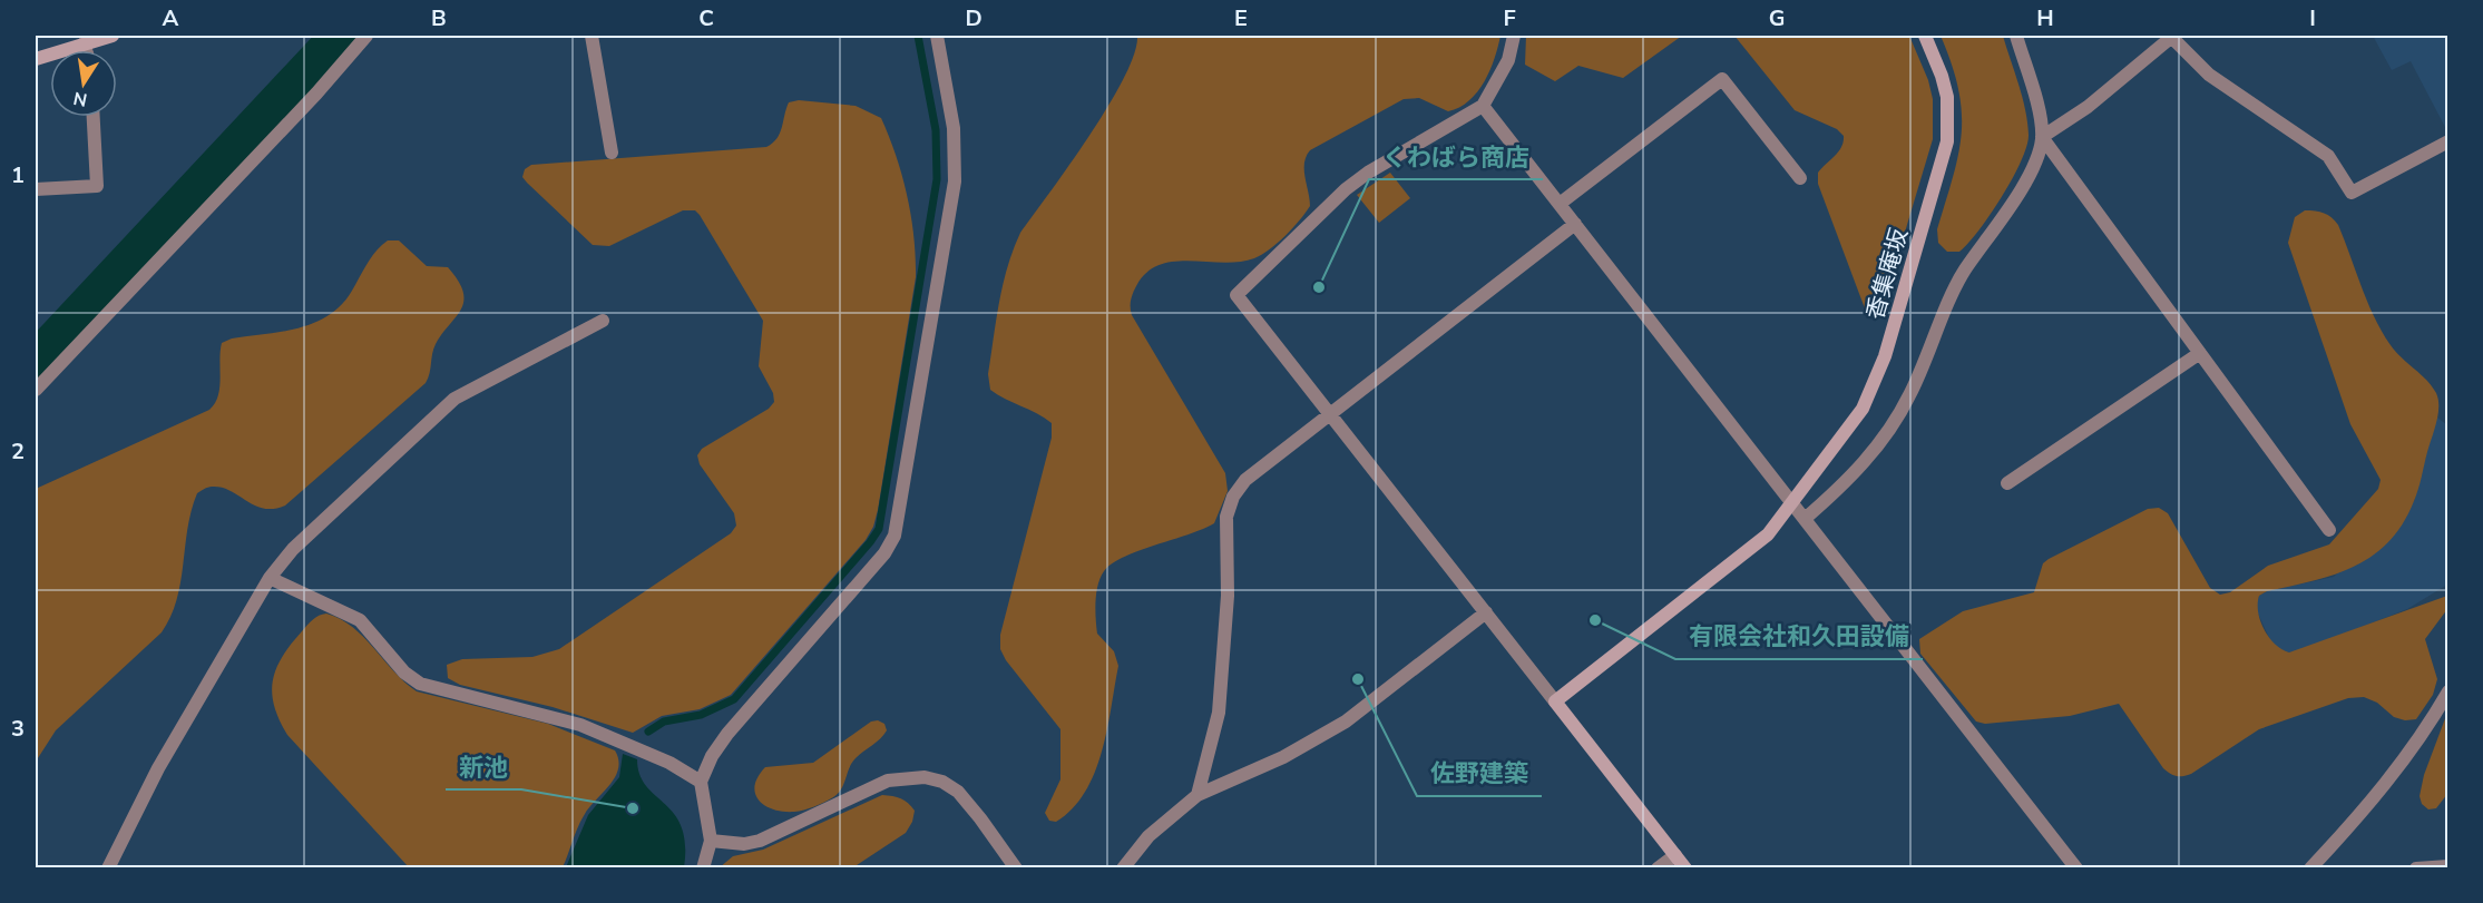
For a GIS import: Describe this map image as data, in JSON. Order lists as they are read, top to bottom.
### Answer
{
  "streets": {
    "street": ["香集庵坂"]
  },
  "places": [
    "くわばら商店",
    "有限会社和久田設備",
    "佐野建築",
    "新池"
  ],
  "north": "bottom",
  "grid": {
    "columns": [
      "A",
      "B",
      "C",
      "D",
      "E",
      "F",
      "G",
      "H",
      "I"
    ],
    "rows": ["1", "2", "3"]
  }
}
